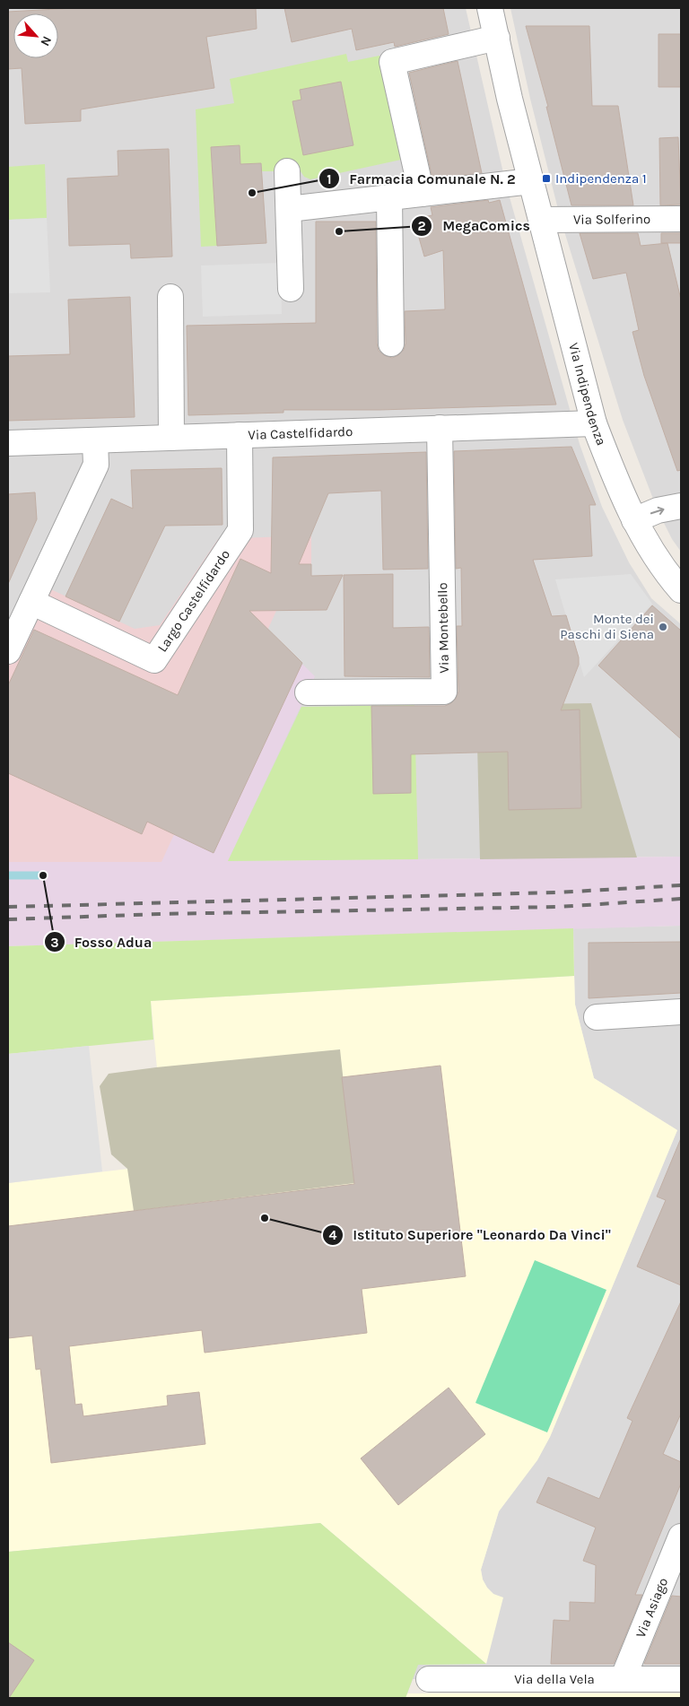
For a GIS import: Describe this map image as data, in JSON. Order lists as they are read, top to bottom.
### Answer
{
  "streets": {
    "street": [
      "Via Solferino",
      "Via Indipendenza",
      "Via Castelfidardo",
      "Largo Castelfidardo",
      "Via Montebello",
      "Via Asiago",
      "Via della Vela"
    ]
  },
  "crossings": [
    ["Via Solferino", "Via Indipendenza"],
    ["Via Indipendenza", "Via Castelfidardo"],
    ["Via Castelfidardo", "Largo Castelfidardo"],
    ["Via Castelfidardo", "Via Montebello"],
    ["Via Asiago", "Via della Vela"]
  ],
  "places": {
    "transit": ["Indipendenza 1"],
    "other": [
      "Farmacia Comunale N. 2",
      "MegaComics",
      "Monte dei Paschi di Siena",
      "Fosso Adua",
      "Istituto Superiore \"Leonardo Da Vinci\""
    ]
  },
  "north": "bottom right"
}
